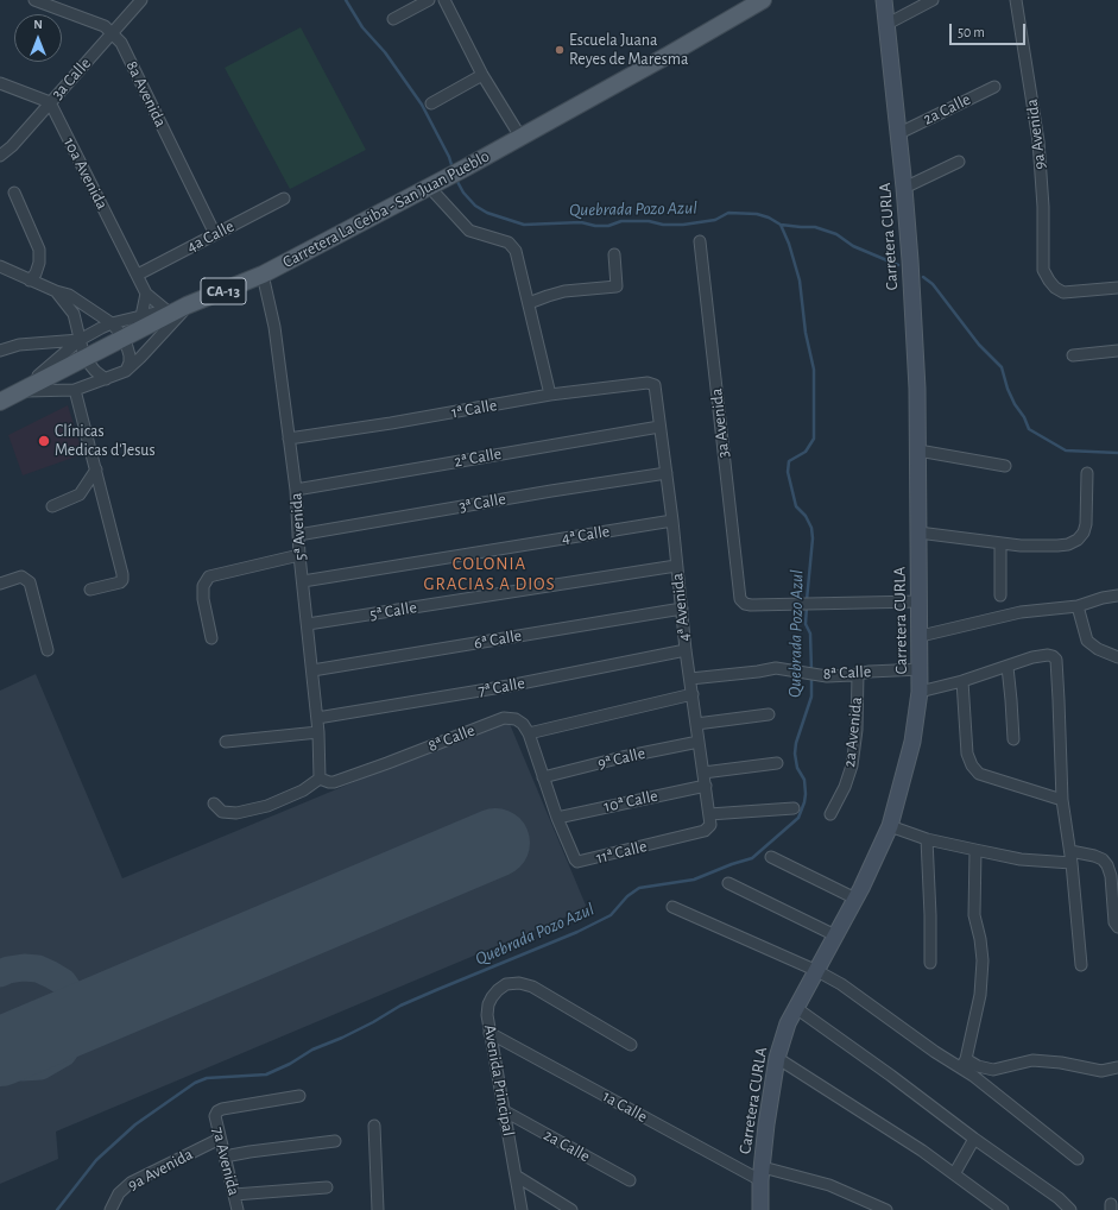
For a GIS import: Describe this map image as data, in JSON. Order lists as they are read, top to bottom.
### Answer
{
  "streets": {
    "main road": ["Carretera La Ceiba - San Juan Pueblo", "Carretera CURLA", "CA-13"],
    "street": [
      "3a Calle",
      "8a Avenida",
      "2a Calle",
      "9a Avenida",
      "10a Avenida",
      "4a Calle",
      "1ª Calle",
      "3a Avenida",
      "2ª Calle",
      "3ª Calle",
      "5ª Avenida",
      "4ª Calle",
      "4ª Avenida",
      "5ª Calle",
      "6ª Calle",
      "8ª Calle",
      "7ª Calle",
      "2a Avenida",
      "9ª Calle",
      "10ª Calle",
      "11ª Calle",
      "Avenida Principal",
      "1a Calle",
      "7a Avenida"
    ]
  },
  "crossings": [
    ["3a Calle", "8a Avenida"],
    ["3a Calle", "10a Avenida"],
    ["8a Avenida", "4a Calle"],
    ["2a Calle", "Carretera CURLA"],
    ["2a Calle", "Avenida Principal"],
    ["9a Avenida", "7a Avenida"],
    ["10a Avenida", "4a Calle"],
    ["Carretera La Ceiba - San Juan Pueblo", "5ª Avenida"],
    ["Carretera CURLA", "3a Avenida"],
    ["Carretera CURLA", "8ª Calle"],
    ["Carretera CURLA", "1a Calle"],
    ["1ª Calle", "5ª Avenida"],
    ["1ª Calle", "4ª Avenida"],
    ["2ª Calle", "5ª Avenida"],
    ["2ª Calle", "4ª Avenida"],
    ["3ª Calle", "5ª Avenida"],
    ["3ª Calle", "4ª Avenida"],
    ["5ª Avenida", "4ª Calle"],
    ["5ª Avenida", "5ª Calle"],
    ["5ª Avenida", "6ª Calle"],
    ["5ª Avenida", "8ª Calle"],
    ["5ª Avenida", "7ª Calle"],
    ["4ª Calle", "4ª Avenida"],
    ["4ª Avenida", "5ª Calle"],
    ["4ª Avenida", "6ª Calle"],
    ["4ª Avenida", "8ª Calle"],
    ["4ª Avenida", "7ª Calle"],
    ["4ª Avenida", "9ª Calle"],
    ["4ª Avenida", "10ª Calle"],
    ["4ª Avenida", "11ª Calle"],
    ["8ª Calle", "2a Avenida"],
    ["10ª Calle", "11ª Calle"],
    ["Avenida Principal", "1a Calle"]
  ],
  "districts": ["COLONIA GRACIAS A DIOS"],
  "water": ["Quebrada Pozo Azul"],
  "places": ["Escuela Juana Reyes de Maresma", "Clínicas Medicas d'Jesus"],
  "scale_bar": "50 m",
  "north": "top"
}
